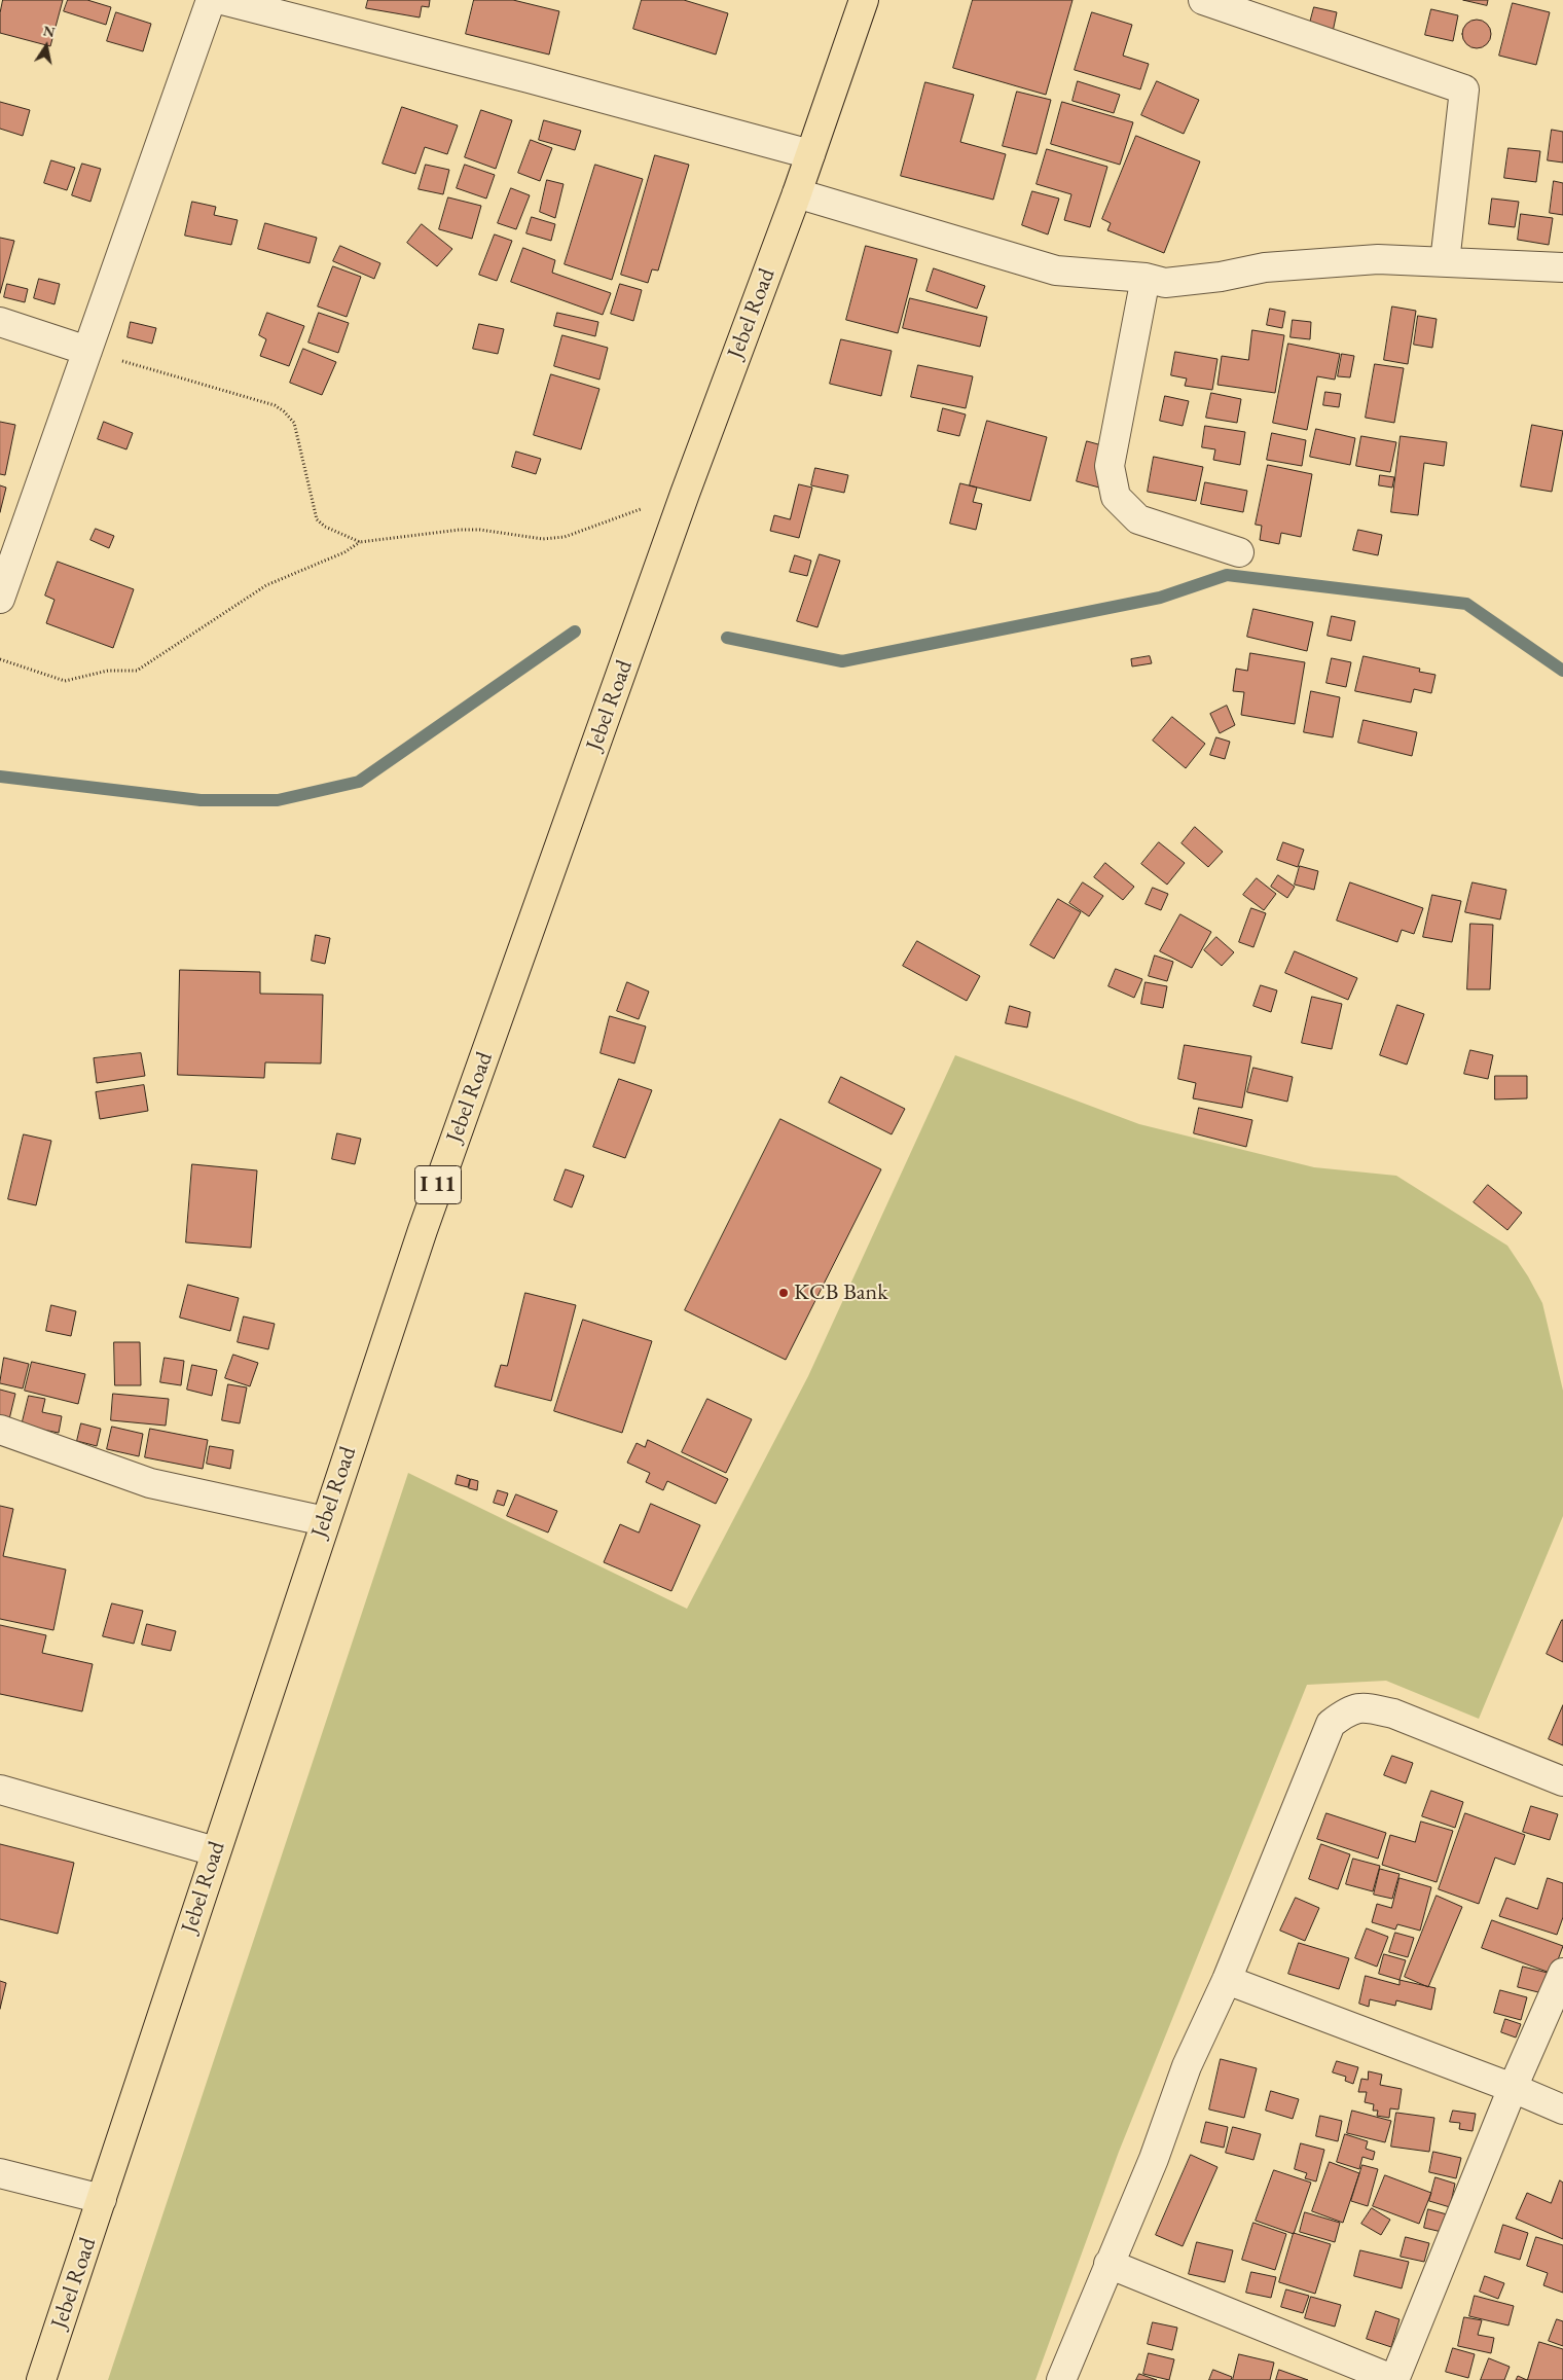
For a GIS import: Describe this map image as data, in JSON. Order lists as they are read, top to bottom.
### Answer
{
  "streets": {
    "main road": ["Jebel Road", "I 11"]
  },
  "places": ["KCB Bank"],
  "north": "top"
}
